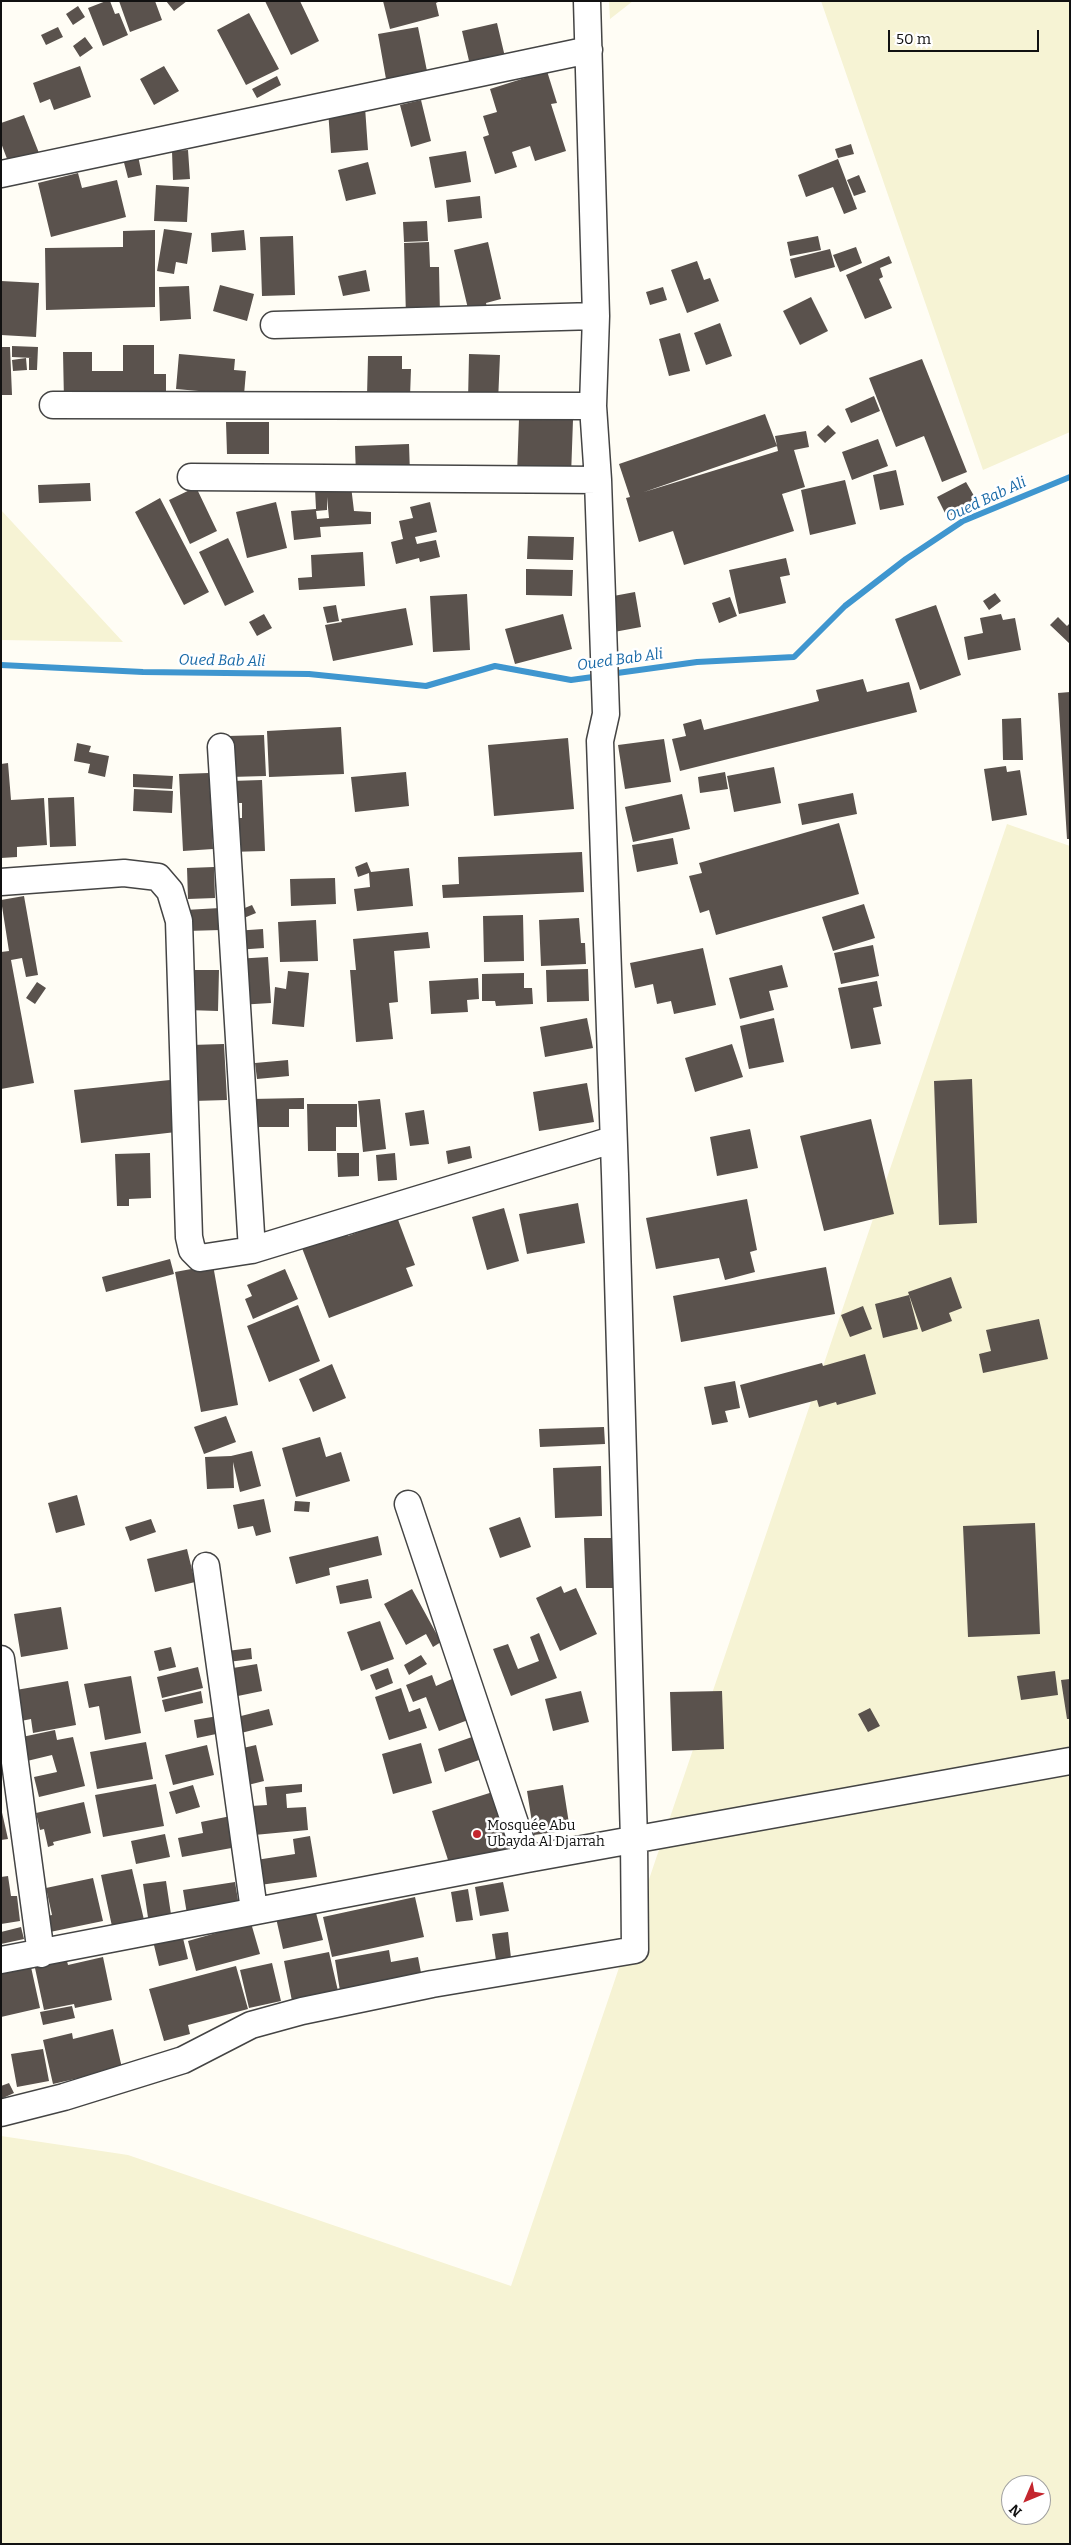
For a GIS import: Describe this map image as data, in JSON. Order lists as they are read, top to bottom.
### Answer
{
  "water": ["Oued Bab Ali"],
  "places": ["Mosquée Abu Ubayda Al Djarrah"],
  "scale_bar": "50 m",
  "north": "bottom left"
}
